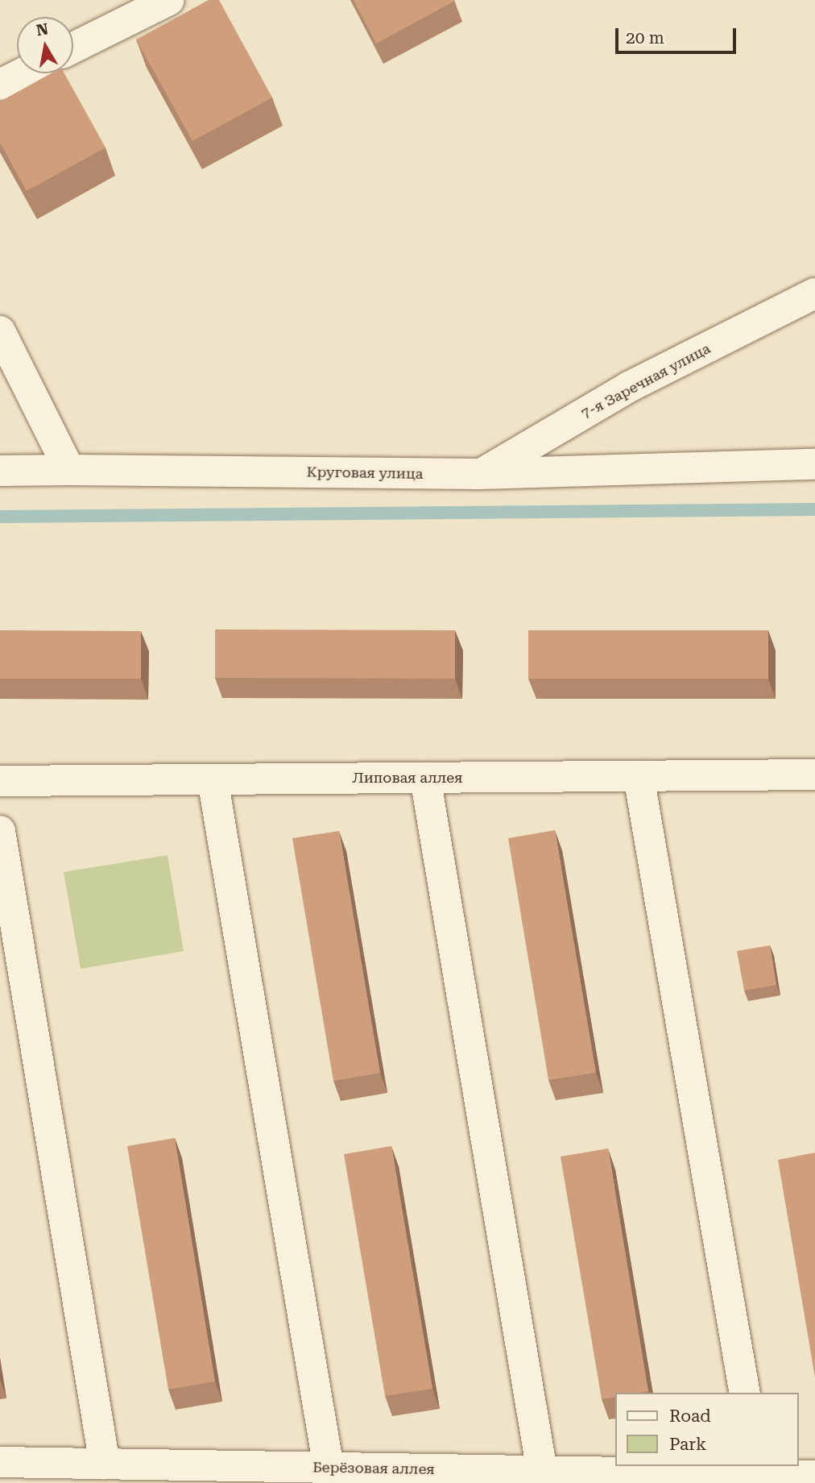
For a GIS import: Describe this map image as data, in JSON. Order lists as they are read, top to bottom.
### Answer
{
  "streets": {
    "street": [
      "7-я Заречная улица",
      "Круговая улица",
      "Липовая аллея",
      "Берёзовая аллея"
    ]
  },
  "crossings": [
    ["7-я Заречная улица", "Круговая улица"]
  ],
  "legend": ["Road", "Park"],
  "scale_bar": "20 m",
  "north": "top"
}
